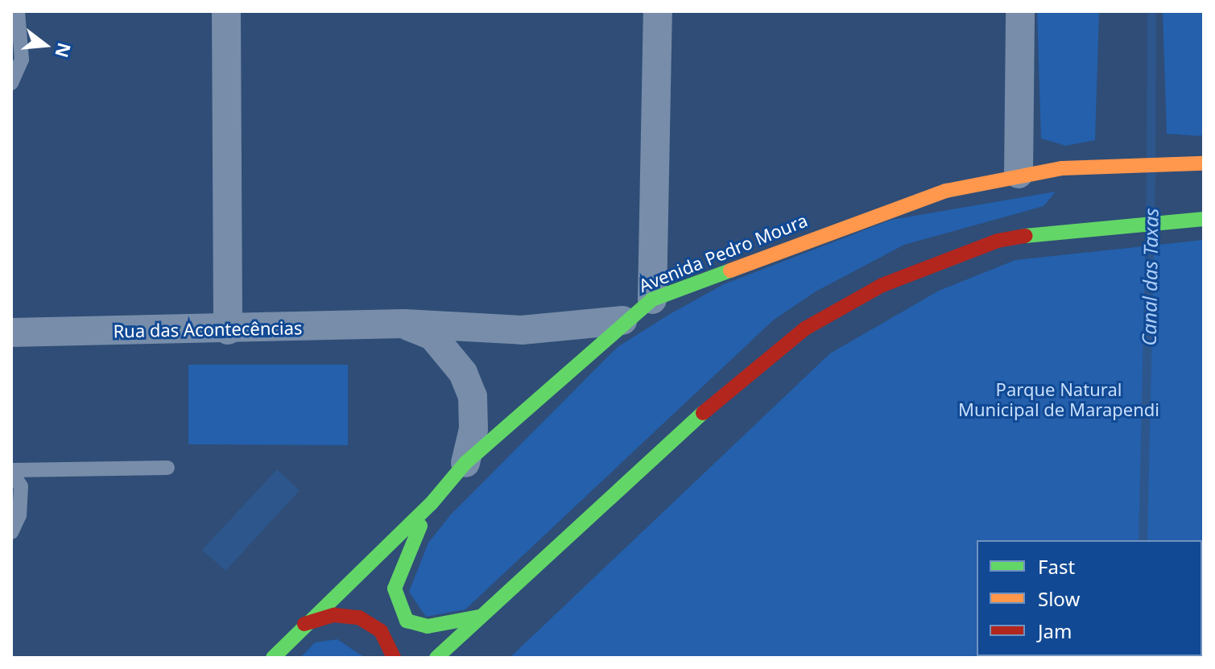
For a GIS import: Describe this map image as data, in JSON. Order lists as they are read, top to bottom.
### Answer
{
  "streets": {
    "main road": ["Avenida Pedro Moura"],
    "street": ["Rua das Acontecências"]
  },
  "crossings": [
    ["Avenida Pedro Moura", "Rua das Acontecências"]
  ],
  "water": ["Canal das Taxas"],
  "parks": ["Parque Natural Municipal de Marapendi"],
  "legend": ["Fast", "Slow", "Jam"],
  "north": "right"
}
